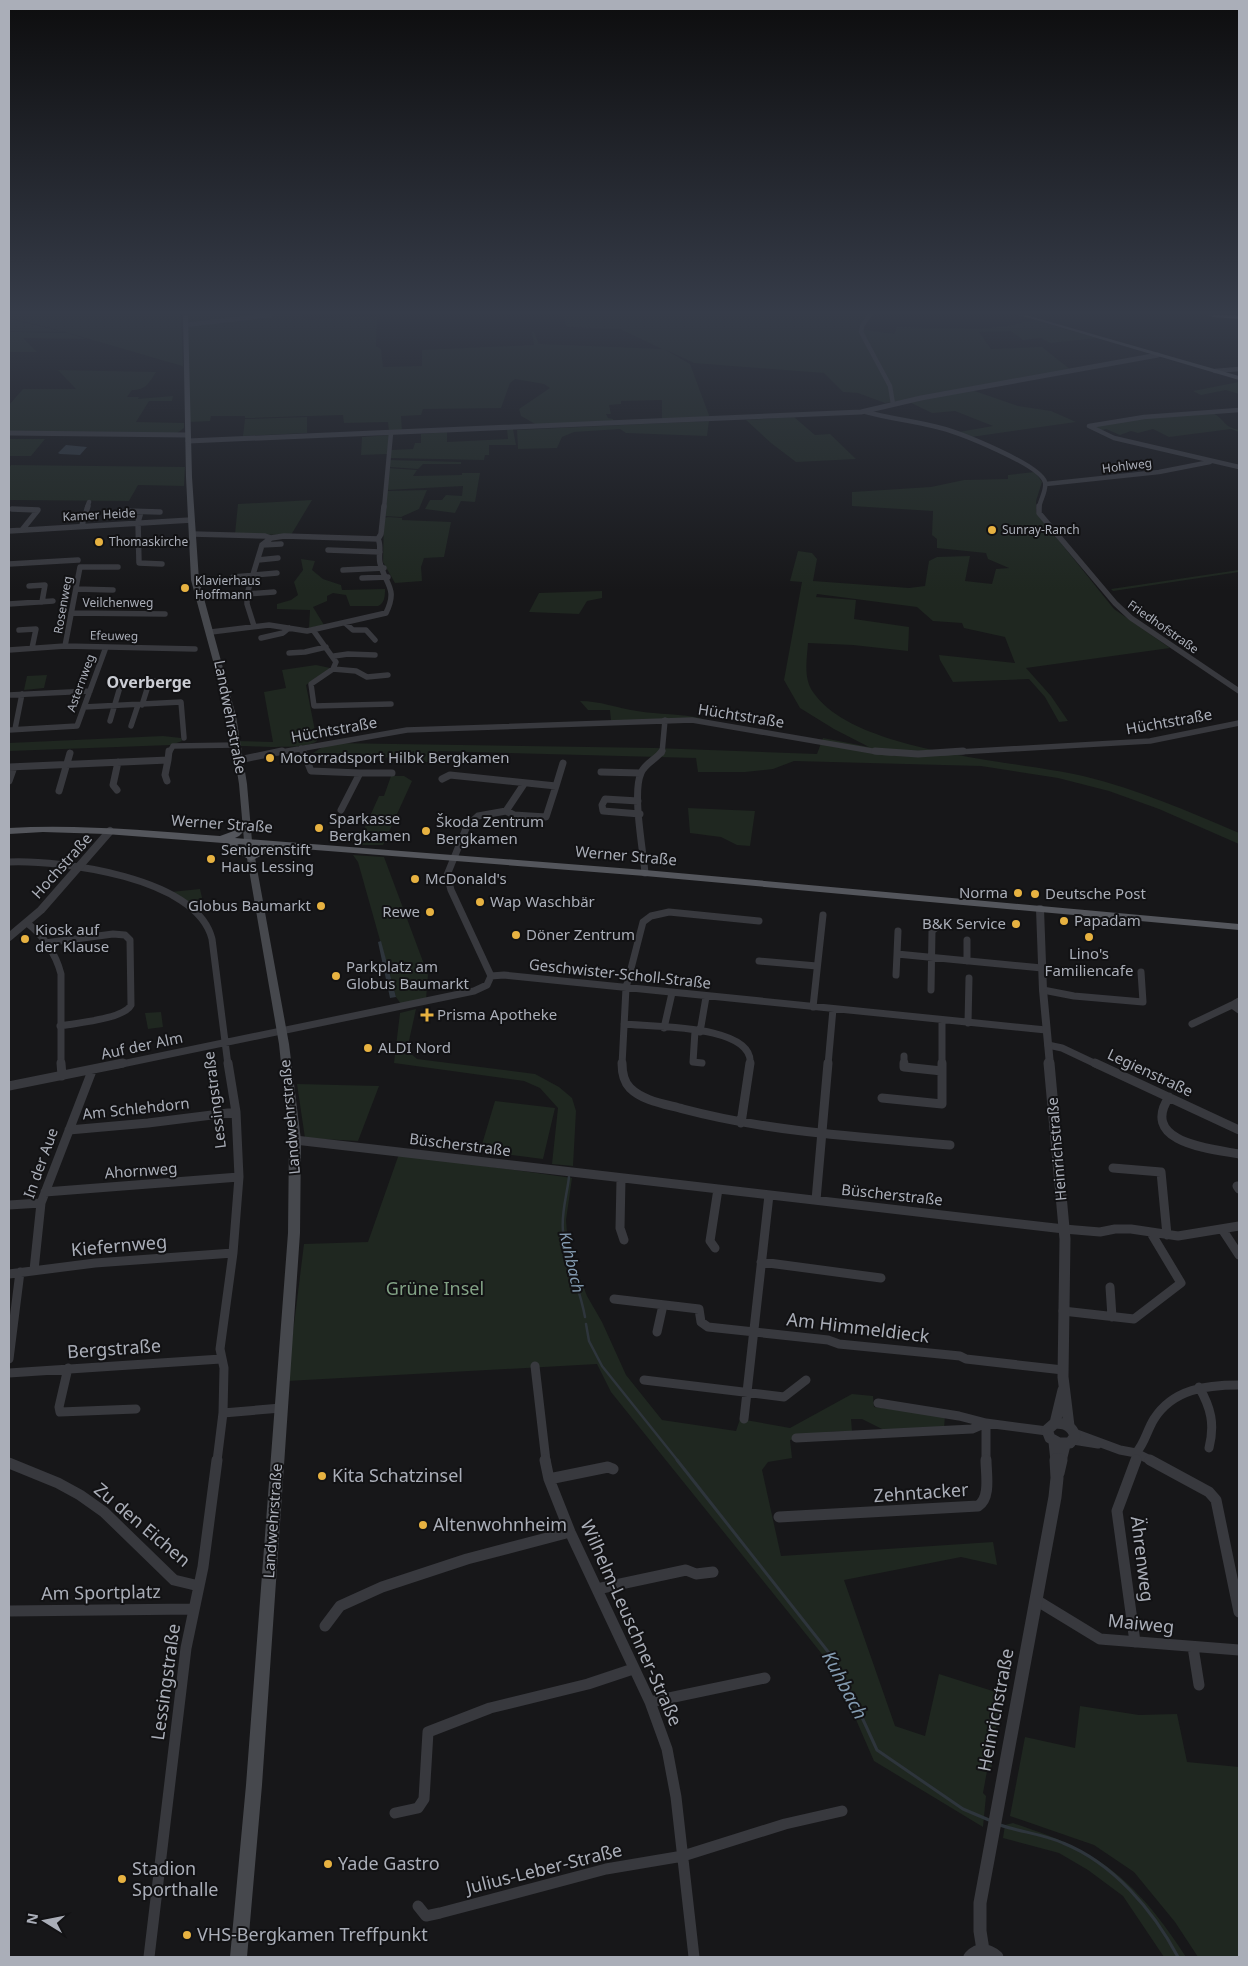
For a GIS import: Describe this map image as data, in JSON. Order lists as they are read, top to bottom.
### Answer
{
  "streets": {
    "main road": ["Landwehrstraße", "Werner Straße"],
    "street": [
      "Hohlweg",
      "Kamer Heide",
      "Veilchenweg",
      "Rosenweg",
      "Friedhofstraße",
      "Efeuweg",
      "Asternweg",
      "Hüchtstraße",
      "Hochstraße",
      "Geschwister-Scholl-Straße",
      "Auf der Alm",
      "Legienstraße",
      "Lessingstraße",
      "Am Schlehdorn",
      "Büscherstraße",
      "Heinrichstraße",
      "In der Aue",
      "Ahornweg",
      "Kiefernweg",
      "Am Himmeldieck",
      "Bergstraße",
      "Zehntacker",
      "Zu den Eichen",
      "Ährenweg",
      "Am Sportplatz",
      "Wilhelm-Leuschner-Straße",
      "Maiweg",
      "Julius-Leber-Straße"
    ]
  },
  "crossings": [
    ["Hohlweg", "Friedhofstraße"],
    ["Kamer Heide", "Landwehrstraße"],
    ["Veilchenweg", "Rosenweg"],
    ["Rosenweg", "Efeuweg"],
    ["Efeuweg", "Asternweg"],
    ["Hüchtstraße", "Landwehrstraße"],
    ["Landwehrstraße", "Werner Straße"],
    ["Landwehrstraße", "Auf der Alm"],
    ["Landwehrstraße", "Büscherstraße"],
    ["Werner Straße", "Hochstraße"],
    ["Werner Straße", "Heinrichstraße"],
    ["Hochstraße", "Lessingstraße"],
    ["Geschwister-Scholl-Straße", "Heinrichstraße"],
    ["Auf der Alm", "Lessingstraße"],
    ["Auf der Alm", "In der Aue"],
    ["Legienstraße", "Heinrichstraße"],
    ["Lessingstraße", "Am Schlehdorn"],
    ["Lessingstraße", "Ahornweg"],
    ["Lessingstraße", "Kiefernweg"],
    ["Lessingstraße", "Bergstraße"],
    ["Lessingstraße", "Zu den Eichen"],
    ["Lessingstraße", "Am Sportplatz"],
    ["Am Schlehdorn", "In der Aue"],
    ["Büscherstraße", "Heinrichstraße"],
    ["Heinrichstraße", "Am Himmeldieck"],
    ["Heinrichstraße", "Maiweg"],
    ["In der Aue", "Ahornweg"],
    ["In der Aue", "Kiefernweg"],
    ["Ährenweg", "Maiweg"],
    ["Wilhelm-Leuschner-Straße", "Julius-Leber-Straße"]
  ],
  "districts": ["Overberge"],
  "water": ["Kuhbach"],
  "parks": ["Grüne Insel"],
  "places": {
    "other": [
      "Sunray-Ranch",
      "Thomaskirche",
      "Klavierhaus Hoffmann",
      "Motorradsport Hilbk Bergkamen",
      "Sparkasse Bergkamen",
      "Škoda Zentrum Bergkamen",
      "Seniorenstift Haus Lessing",
      "McDonald's",
      "Norma",
      "Deutsche Post",
      "Wap Waschbär",
      "Globus Baumarkt",
      "Rewe",
      "Papadam",
      "B&K Service",
      "Döner Zentrum",
      "Lino's Familiencafe",
      "Kiosk auf der Klause",
      "Parkplatz am Globus Baumarkt",
      "ALDI Nord",
      "Kita Schatzinsel",
      "Altenwohnheim",
      "Yade Gastro",
      "Stadion Sporthalle",
      "VHS-Bergkamen Treffpunkt"
    ],
    "health": ["Prisma Apotheke"]
  },
  "north": "left"
}
